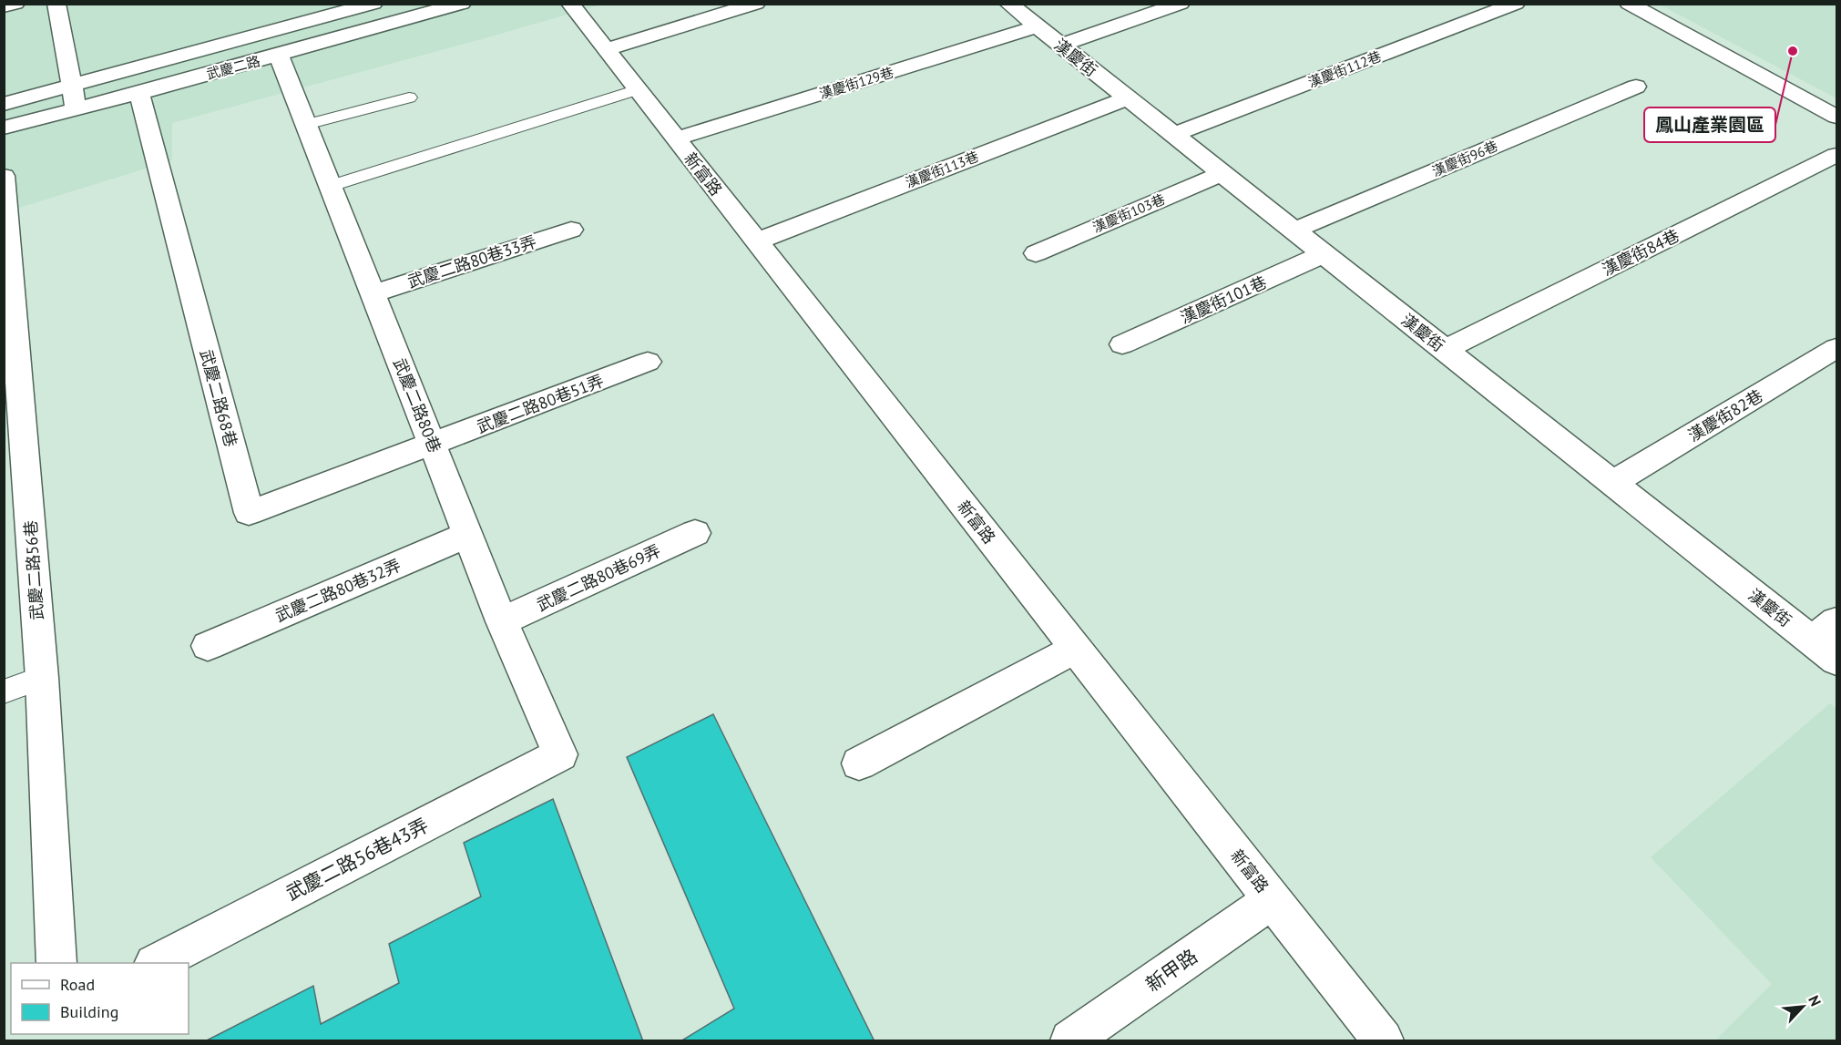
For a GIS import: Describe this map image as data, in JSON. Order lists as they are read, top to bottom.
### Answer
{
  "streets": {
    "street": [
      "漢慶街",
      "武慶二路",
      "漢慶街112巷",
      "漢慶街129巷",
      "漢慶街96巷",
      "漢慶街113巷",
      "新富路",
      "漢慶街103巷",
      "漢慶街84巷",
      "武慶二路80巷33弄",
      "漢慶街101巷",
      "武慶二路68巷",
      "武慶二路80巷51弄",
      "武慶二路80巷",
      "漢慶街82巷",
      "武慶二路56巷",
      "武慶二路80巷69弄",
      "武慶二路80巷32弄",
      "武慶二路56巷43弄",
      "新甲路"
    ]
  },
  "crossings": [
    ["漢慶街", "漢慶街112巷"],
    ["漢慶街", "漢慶街129巷"],
    ["漢慶街", "漢慶街96巷"],
    ["漢慶街", "漢慶街113巷"],
    ["漢慶街", "漢慶街103巷"],
    ["漢慶街", "漢慶街84巷"],
    ["漢慶街", "漢慶街101巷"],
    ["漢慶街", "漢慶街82巷"],
    ["武慶二路", "武慶二路68巷"],
    ["武慶二路", "武慶二路80巷"],
    ["漢慶街129巷", "新富路"],
    ["漢慶街113巷", "新富路"],
    ["新富路", "新甲路"],
    ["武慶二路80巷33弄", "武慶二路80巷"],
    ["武慶二路68巷", "武慶二路80巷51弄"],
    ["武慶二路68巷", "武慶二路80巷"],
    ["武慶二路80巷51弄", "武慶二路80巷"],
    ["武慶二路80巷", "武慶二路80巷69弄"],
    ["武慶二路80巷", "武慶二路80巷32弄"],
    ["武慶二路80巷", "武慶二路56巷43弄"]
  ],
  "places": ["鳳山產業園區"],
  "legend": ["Road", "Building"],
  "north": "top right"
}
